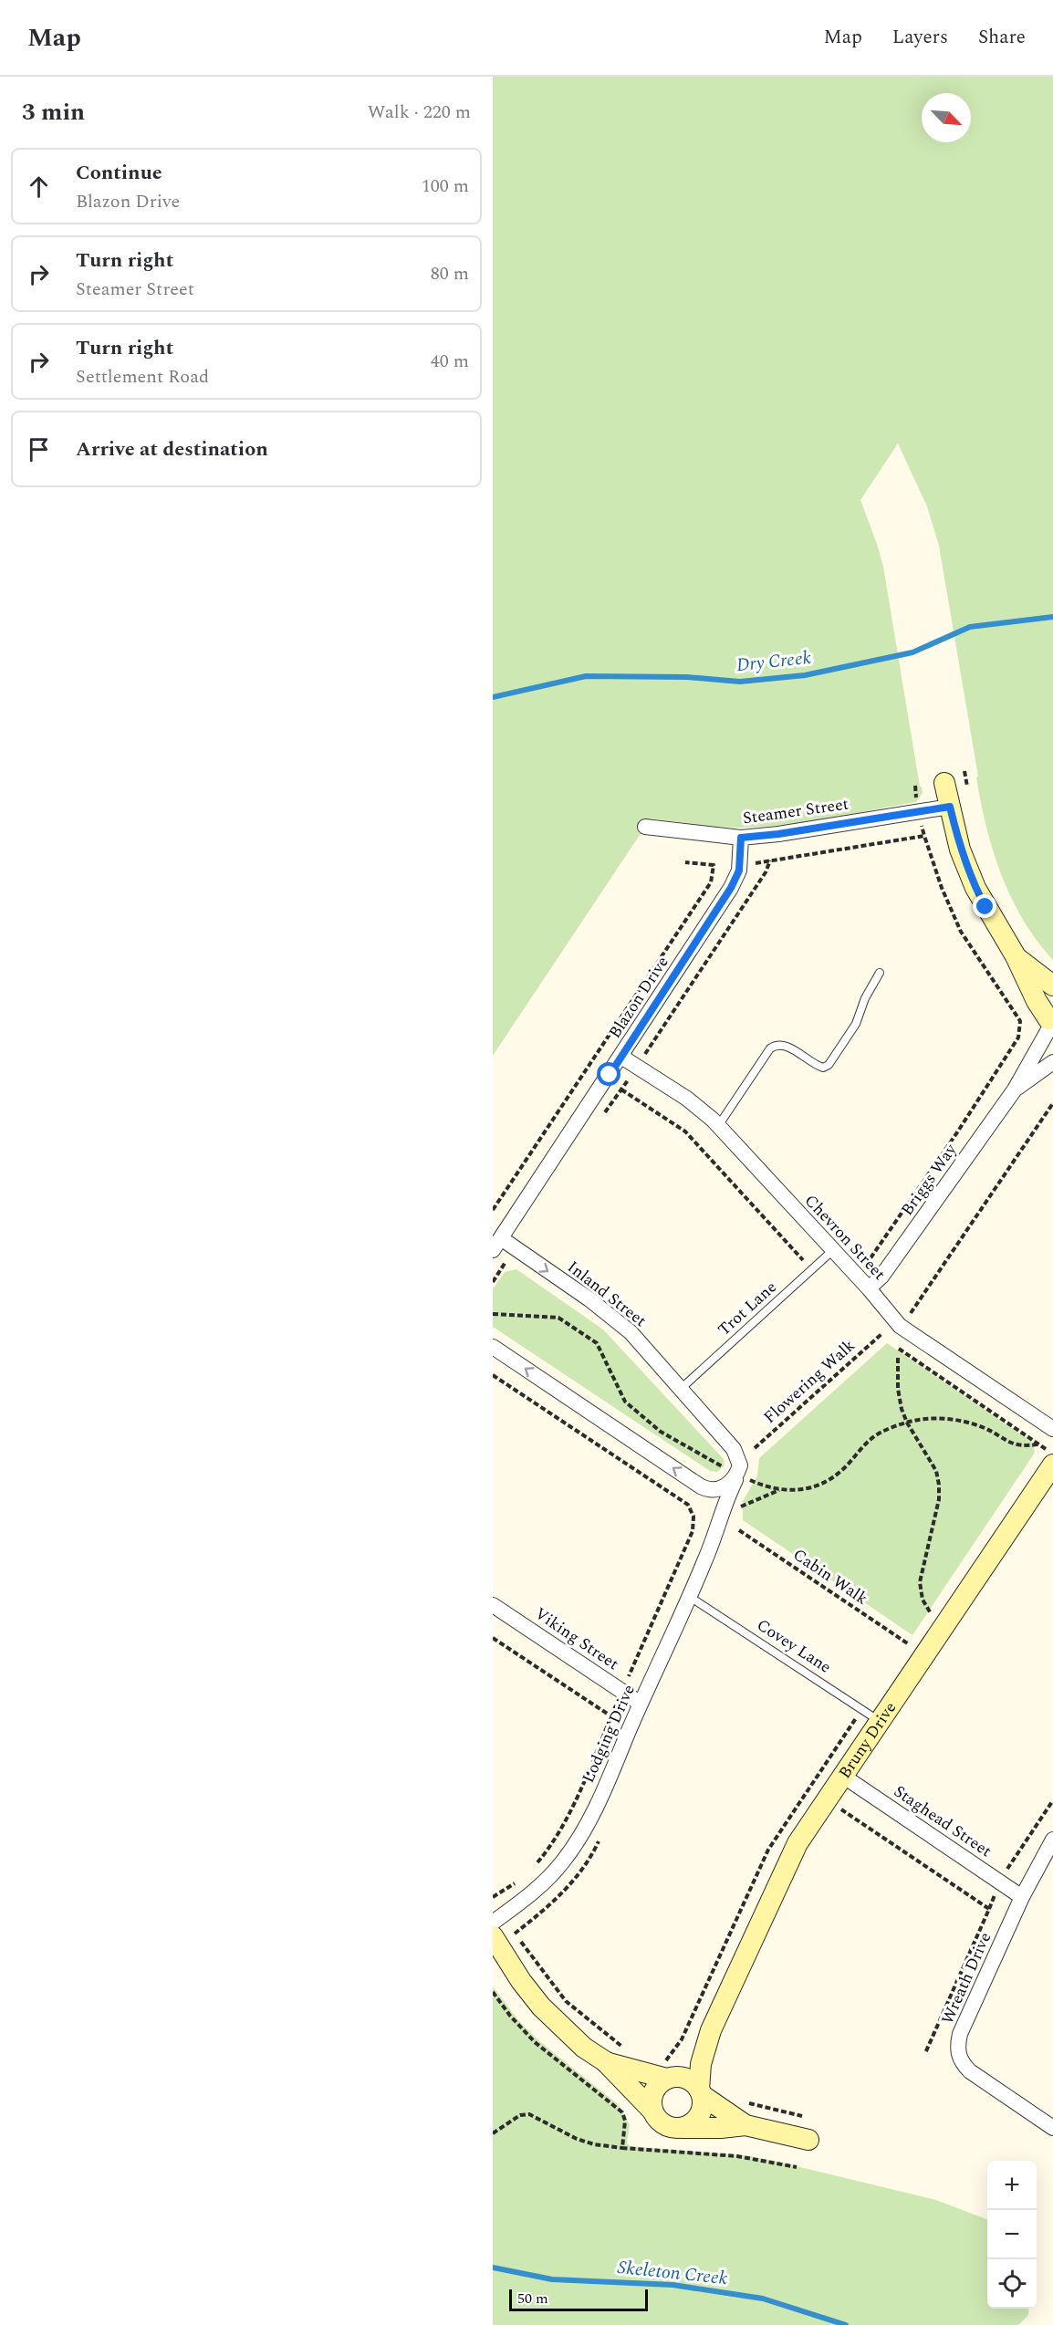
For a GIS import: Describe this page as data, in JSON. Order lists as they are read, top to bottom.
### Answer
{
  "streets": {
    "street": [
      "Steamer Street",
      "Blazon Drive",
      "Briggs Way",
      "Chevron Street",
      "Inland Street",
      "Viking Street",
      "Lodging Drive",
      "Bruny Drive",
      "Staghead Street",
      "Wreath Drive"
    ],
    "lane": ["Trot Lane", "Covey Lane"],
    "path": ["Flowering Walk", "Cabin Walk"]
  },
  "crossings": [
    ["Steamer Street", "Blazon Drive"],
    ["Blazon Drive", "Chevron Street"],
    ["Blazon Drive", "Inland Street"],
    ["Briggs Way", "Chevron Street"],
    ["Chevron Street", "Trot Lane"],
    ["Inland Street", "Trot Lane"],
    ["Inland Street", "Lodging Drive"],
    ["Viking Street", "Lodging Drive"],
    ["Covey Lane", "Lodging Drive"],
    ["Covey Lane", "Bruny Drive"],
    ["Bruny Drive", "Staghead Street"],
    ["Staghead Street", "Wreath Drive"]
  ],
  "water": ["Dry Creek", "Skeleton Creek"],
  "scale_bar": "50 m",
  "north": "bottom right",
  "page": {
    "header": "Map",
    "nav": ["Map", "Layers", "Share"],
    "heading": ["3 min", "Walk · 220 m"],
    "list": [
      ["Continue", "Blazon Drive", "100 m"],
      ["Turn right", "Steamer Street", "80 m"],
      ["Turn right", "Settlement Road", "40 m"],
      "Arrive at destination"
    ],
    "map_buttons": ["+", "−"],
    "scale": "50 m"
  }
}
